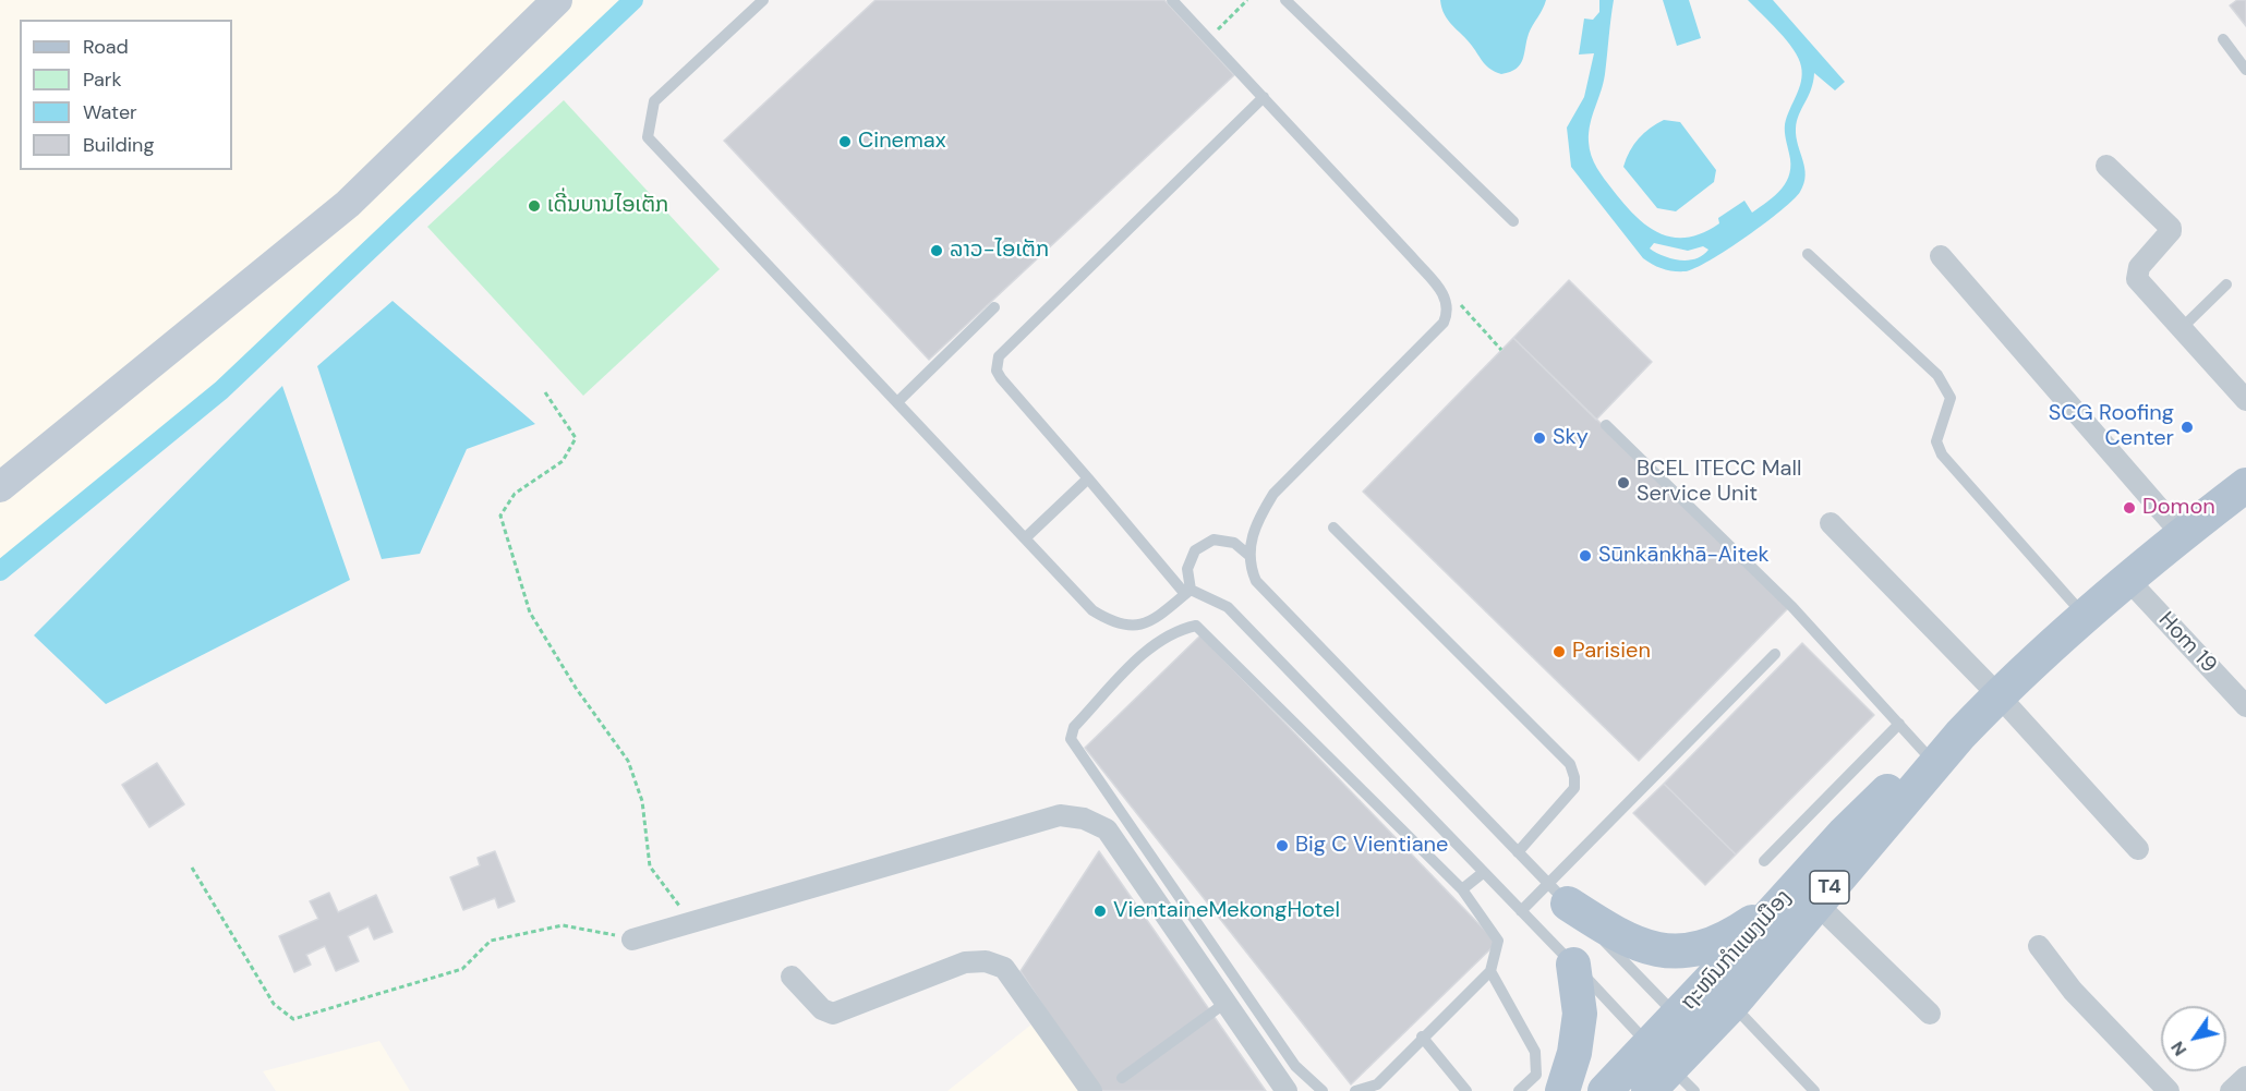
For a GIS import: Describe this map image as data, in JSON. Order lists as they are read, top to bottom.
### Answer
{
  "streets": {
    "main road": ["T4", "ຖະໜົນກຳແພງເມືອງ"],
    "street": ["Hom 19"]
  },
  "crossings": [
    ["Hom 19", "ຖະໜົນກຳແພງເມືອງ"]
  ],
  "places": [
    "Cinemax",
    "ເດີ່ນບານໄອເຕັກ",
    "ລາວ-ໄອເຕັກ",
    "SCG Roofing Center",
    "Sky",
    "BCEL ITECC Mall Service Unit",
    "Domon",
    "Sūnkānkhā-Aitek",
    "Parisien",
    "Big C Vientiane",
    "VientaineMekongHotel"
  ],
  "legend": [
    "Road",
    "Park",
    "Water",
    "Building"
  ],
  "north": "bottom left"
}
